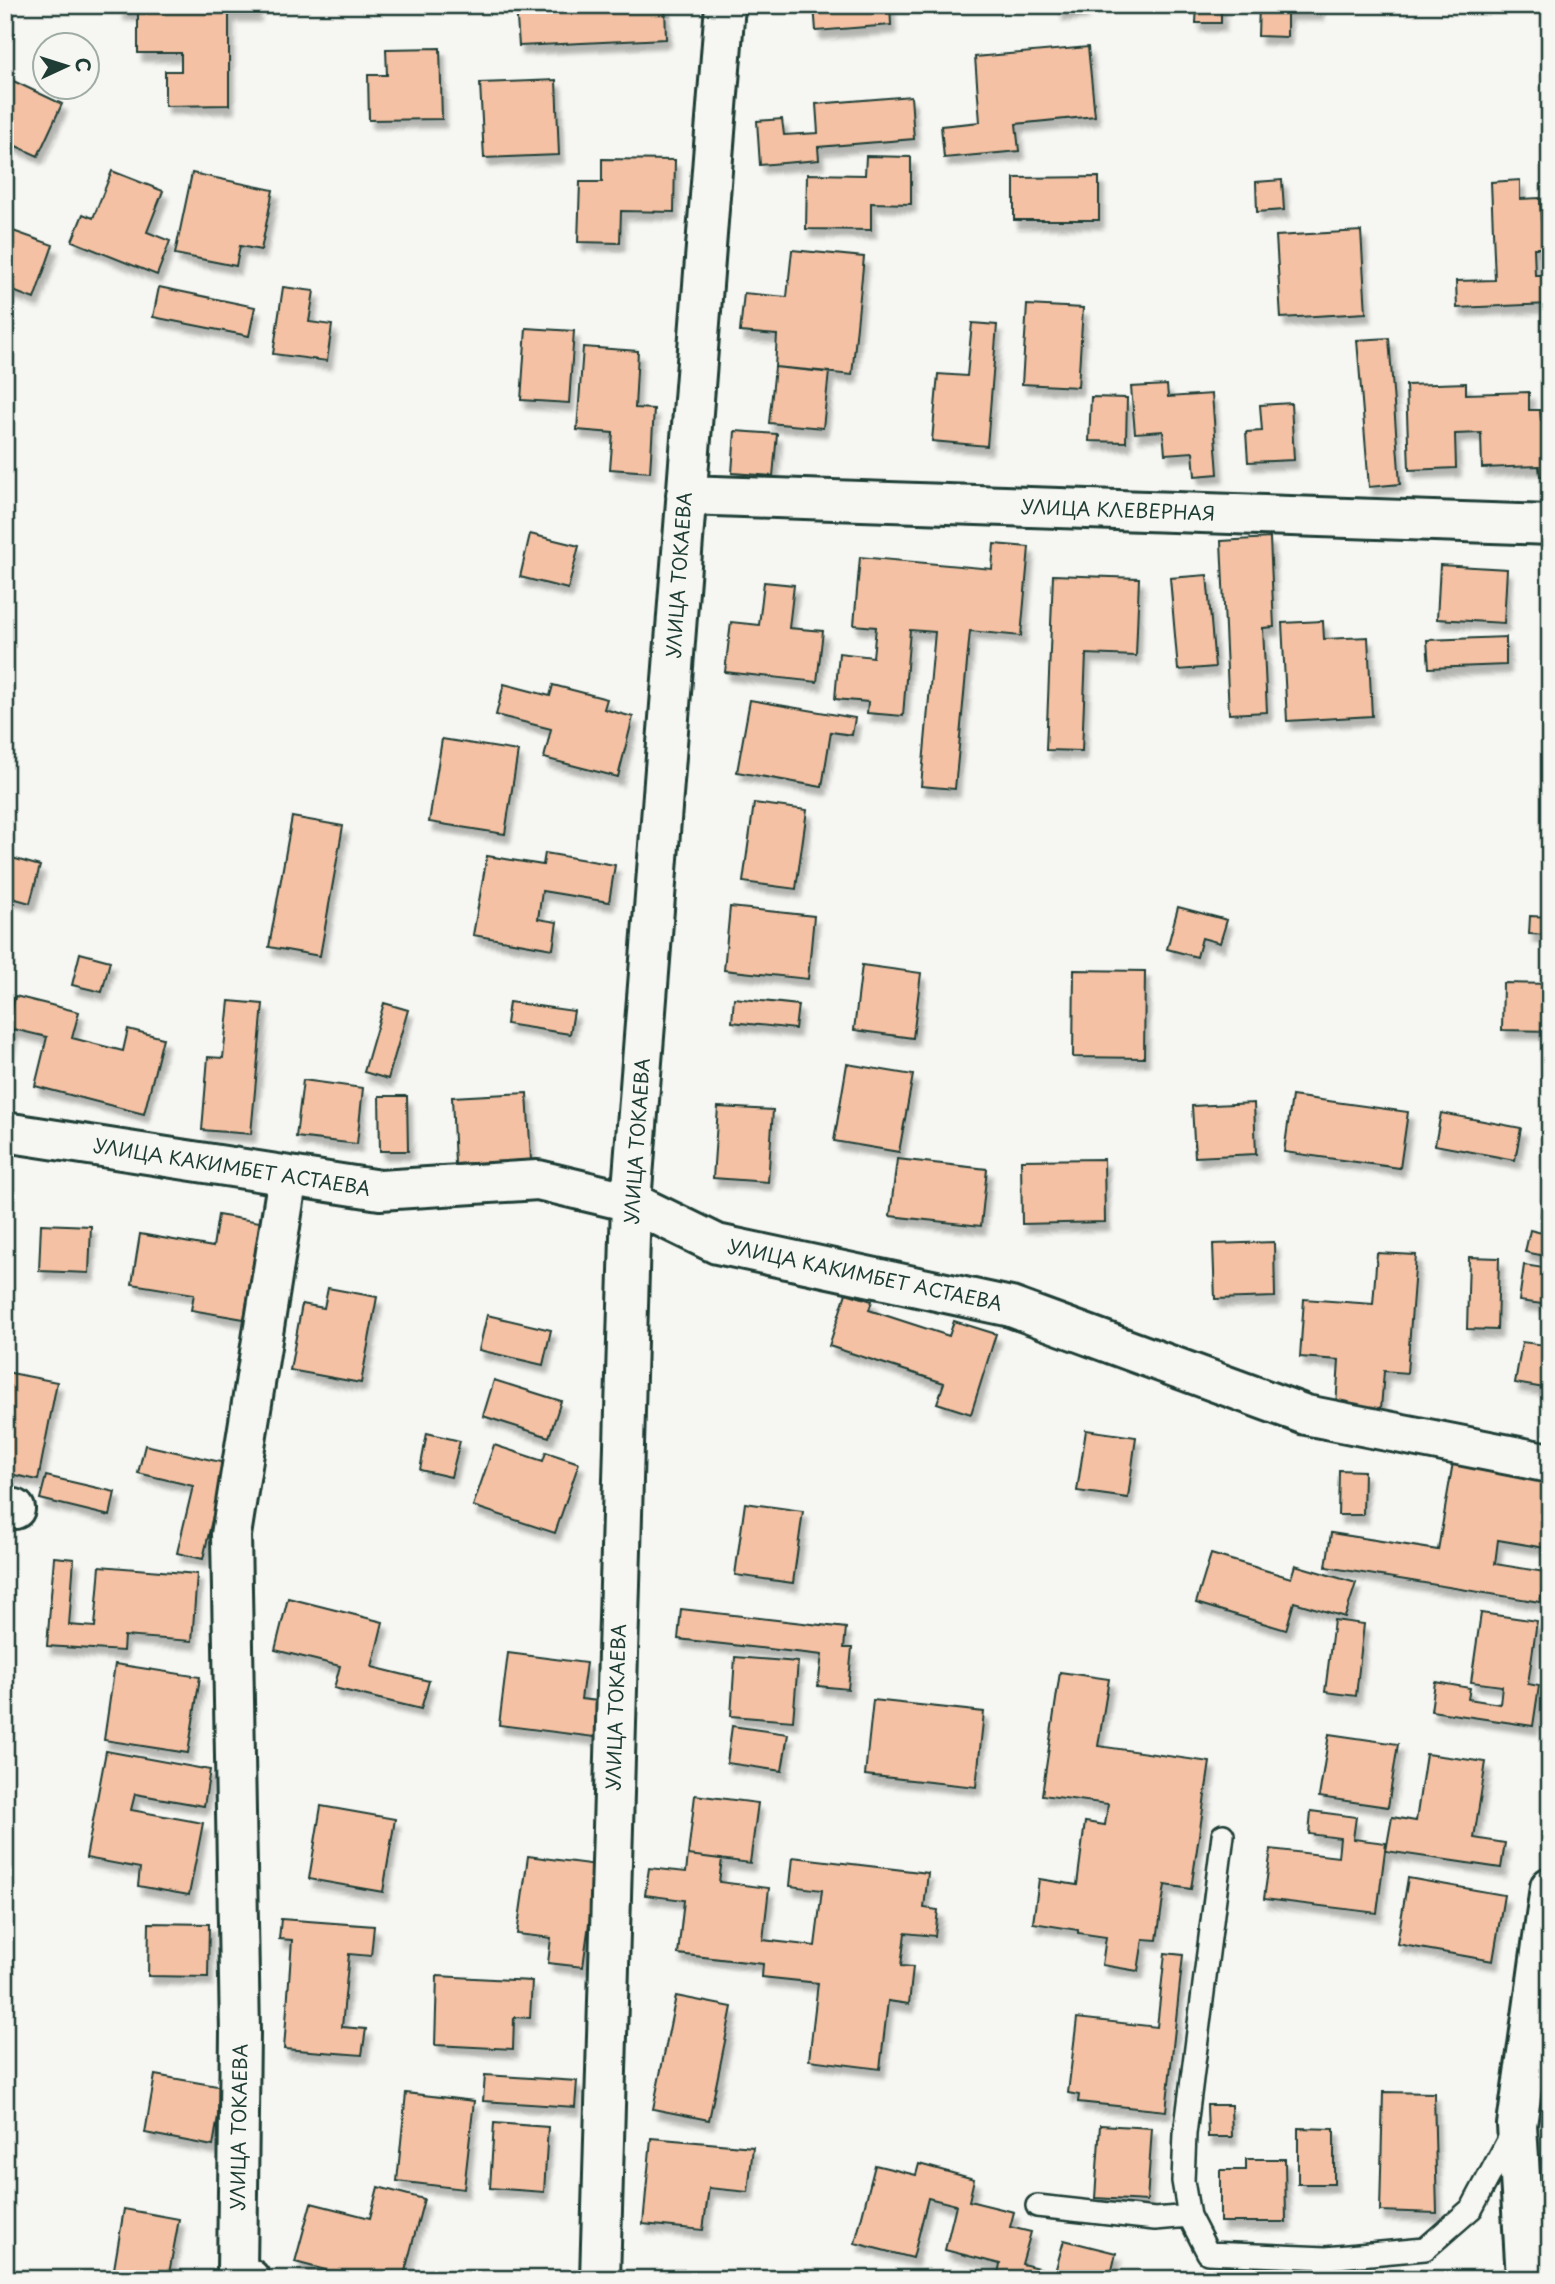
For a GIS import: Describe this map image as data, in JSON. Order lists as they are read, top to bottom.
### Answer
{
  "streets": {
    "street": ["УЛИЦА КЛЕВЕРНАЯ", "УЛИЦА ТОКАЕВА", "УЛИЦА КАКИМБЕТ АСТАЕВА"]
  },
  "crossings": [
    ["УЛИЦА КЛЕВЕРНАЯ", "УЛИЦА ТОКАЕВА"],
    ["УЛИЦА ТОКАЕВА", "УЛИЦА КАКИМБЕТ АСТАЕВА"]
  ],
  "north": "right"
}
